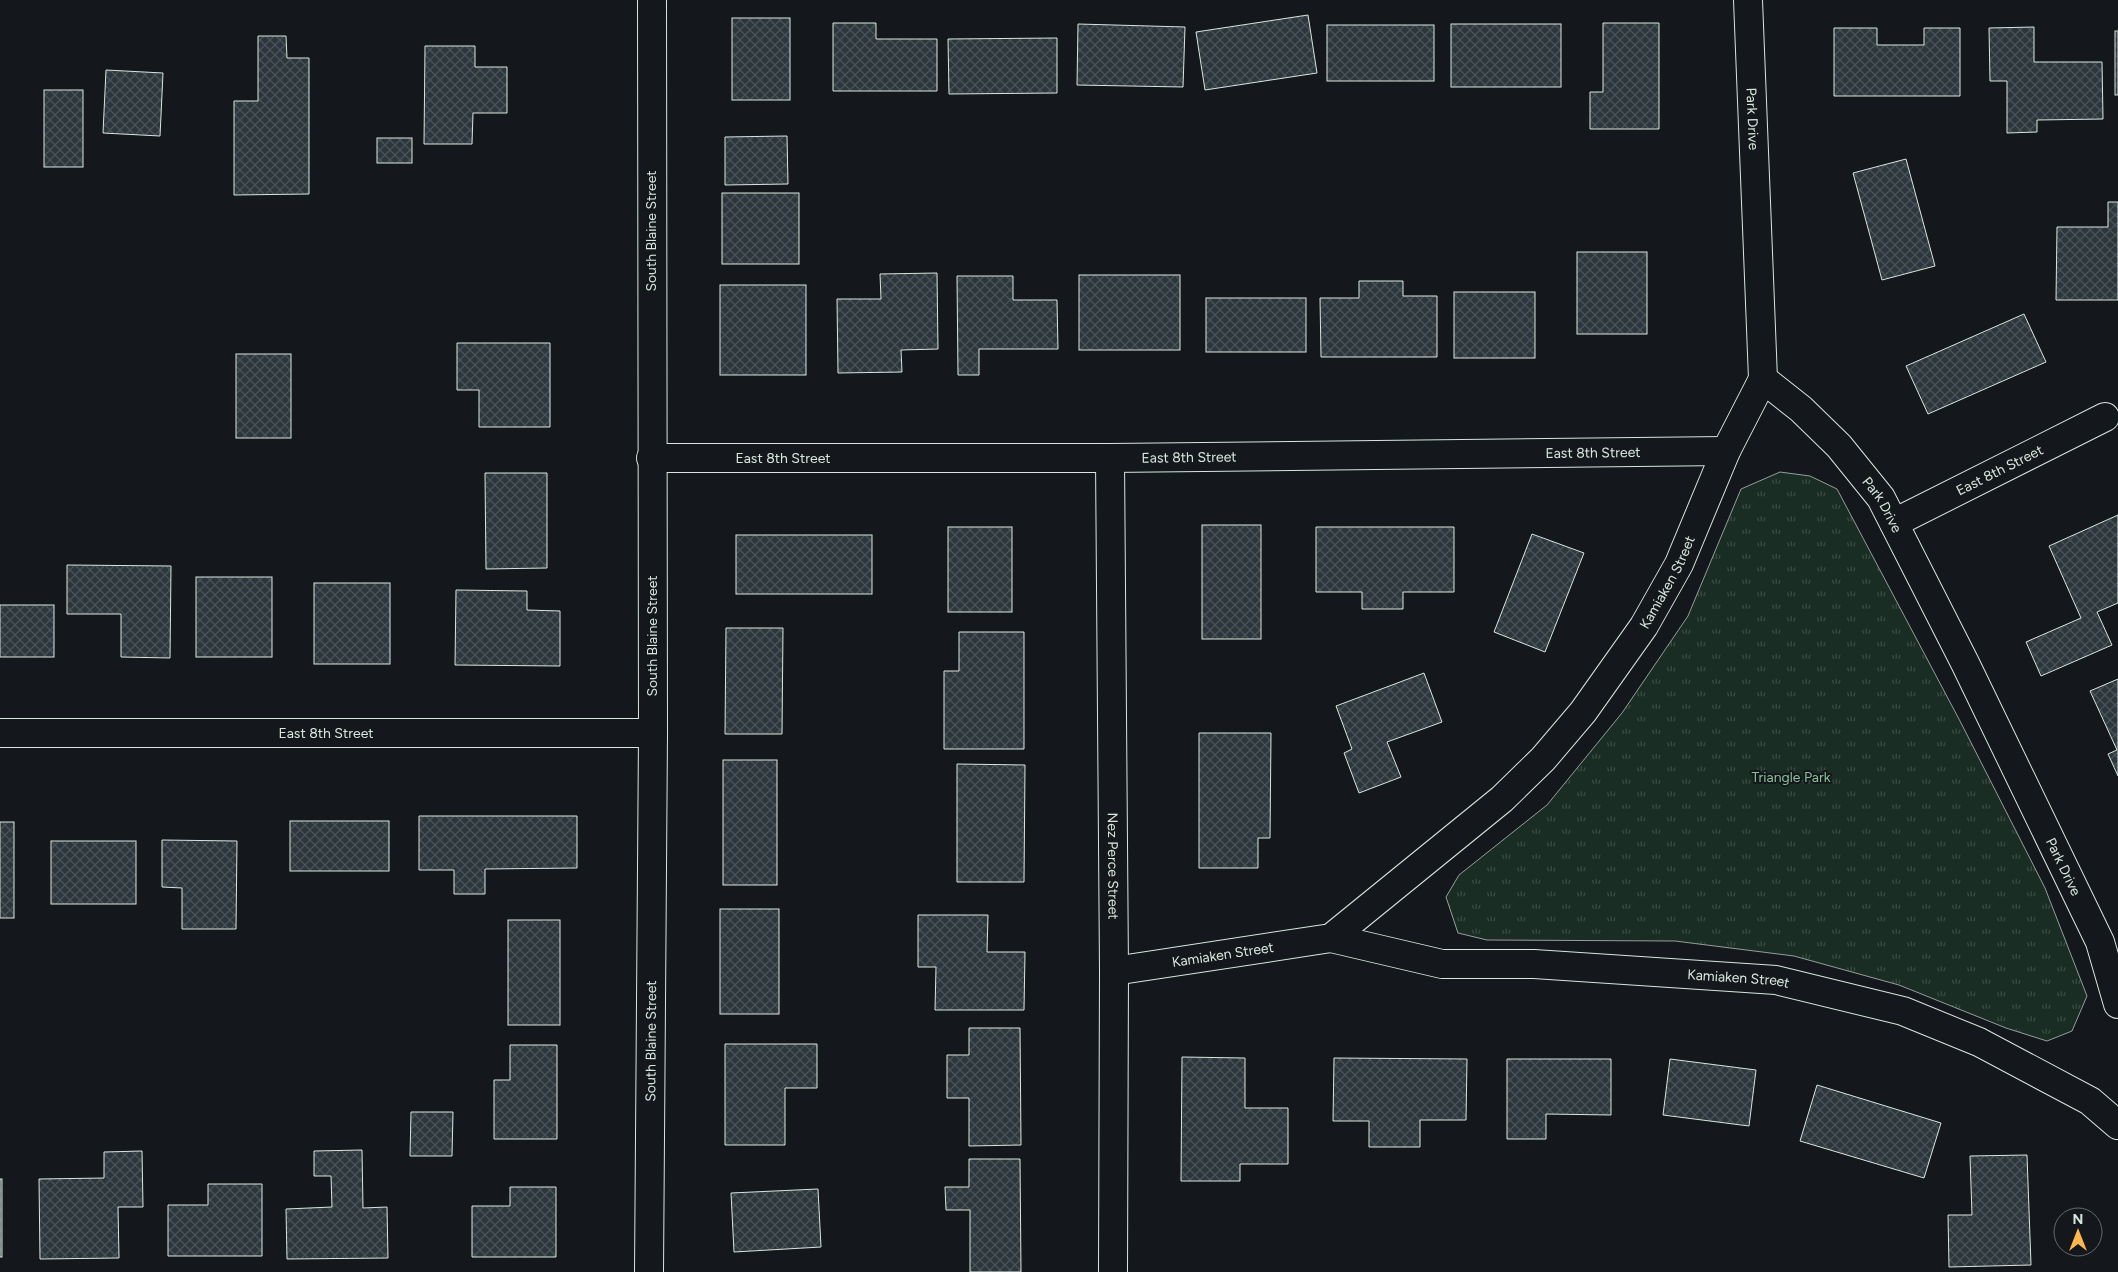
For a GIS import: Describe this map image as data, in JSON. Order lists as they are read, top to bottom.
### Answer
{
  "streets": {
    "street": [
      "Park Drive",
      "South Blaine Street",
      "East 8th Street",
      "Kamiaken Street",
      "Nez Perce Street"
    ]
  },
  "crossings": [
    ["Park Drive", "East 8th Street"],
    ["Park Drive", "Kamiaken Street"],
    ["South Blaine Street", "East 8th Street"],
    ["East 8th Street", "Kamiaken Street"],
    ["East 8th Street", "Nez Perce Street"],
    ["Kamiaken Street", "Nez Perce Street"]
  ],
  "parks": ["Triangle Park"],
  "north": "top"
}
